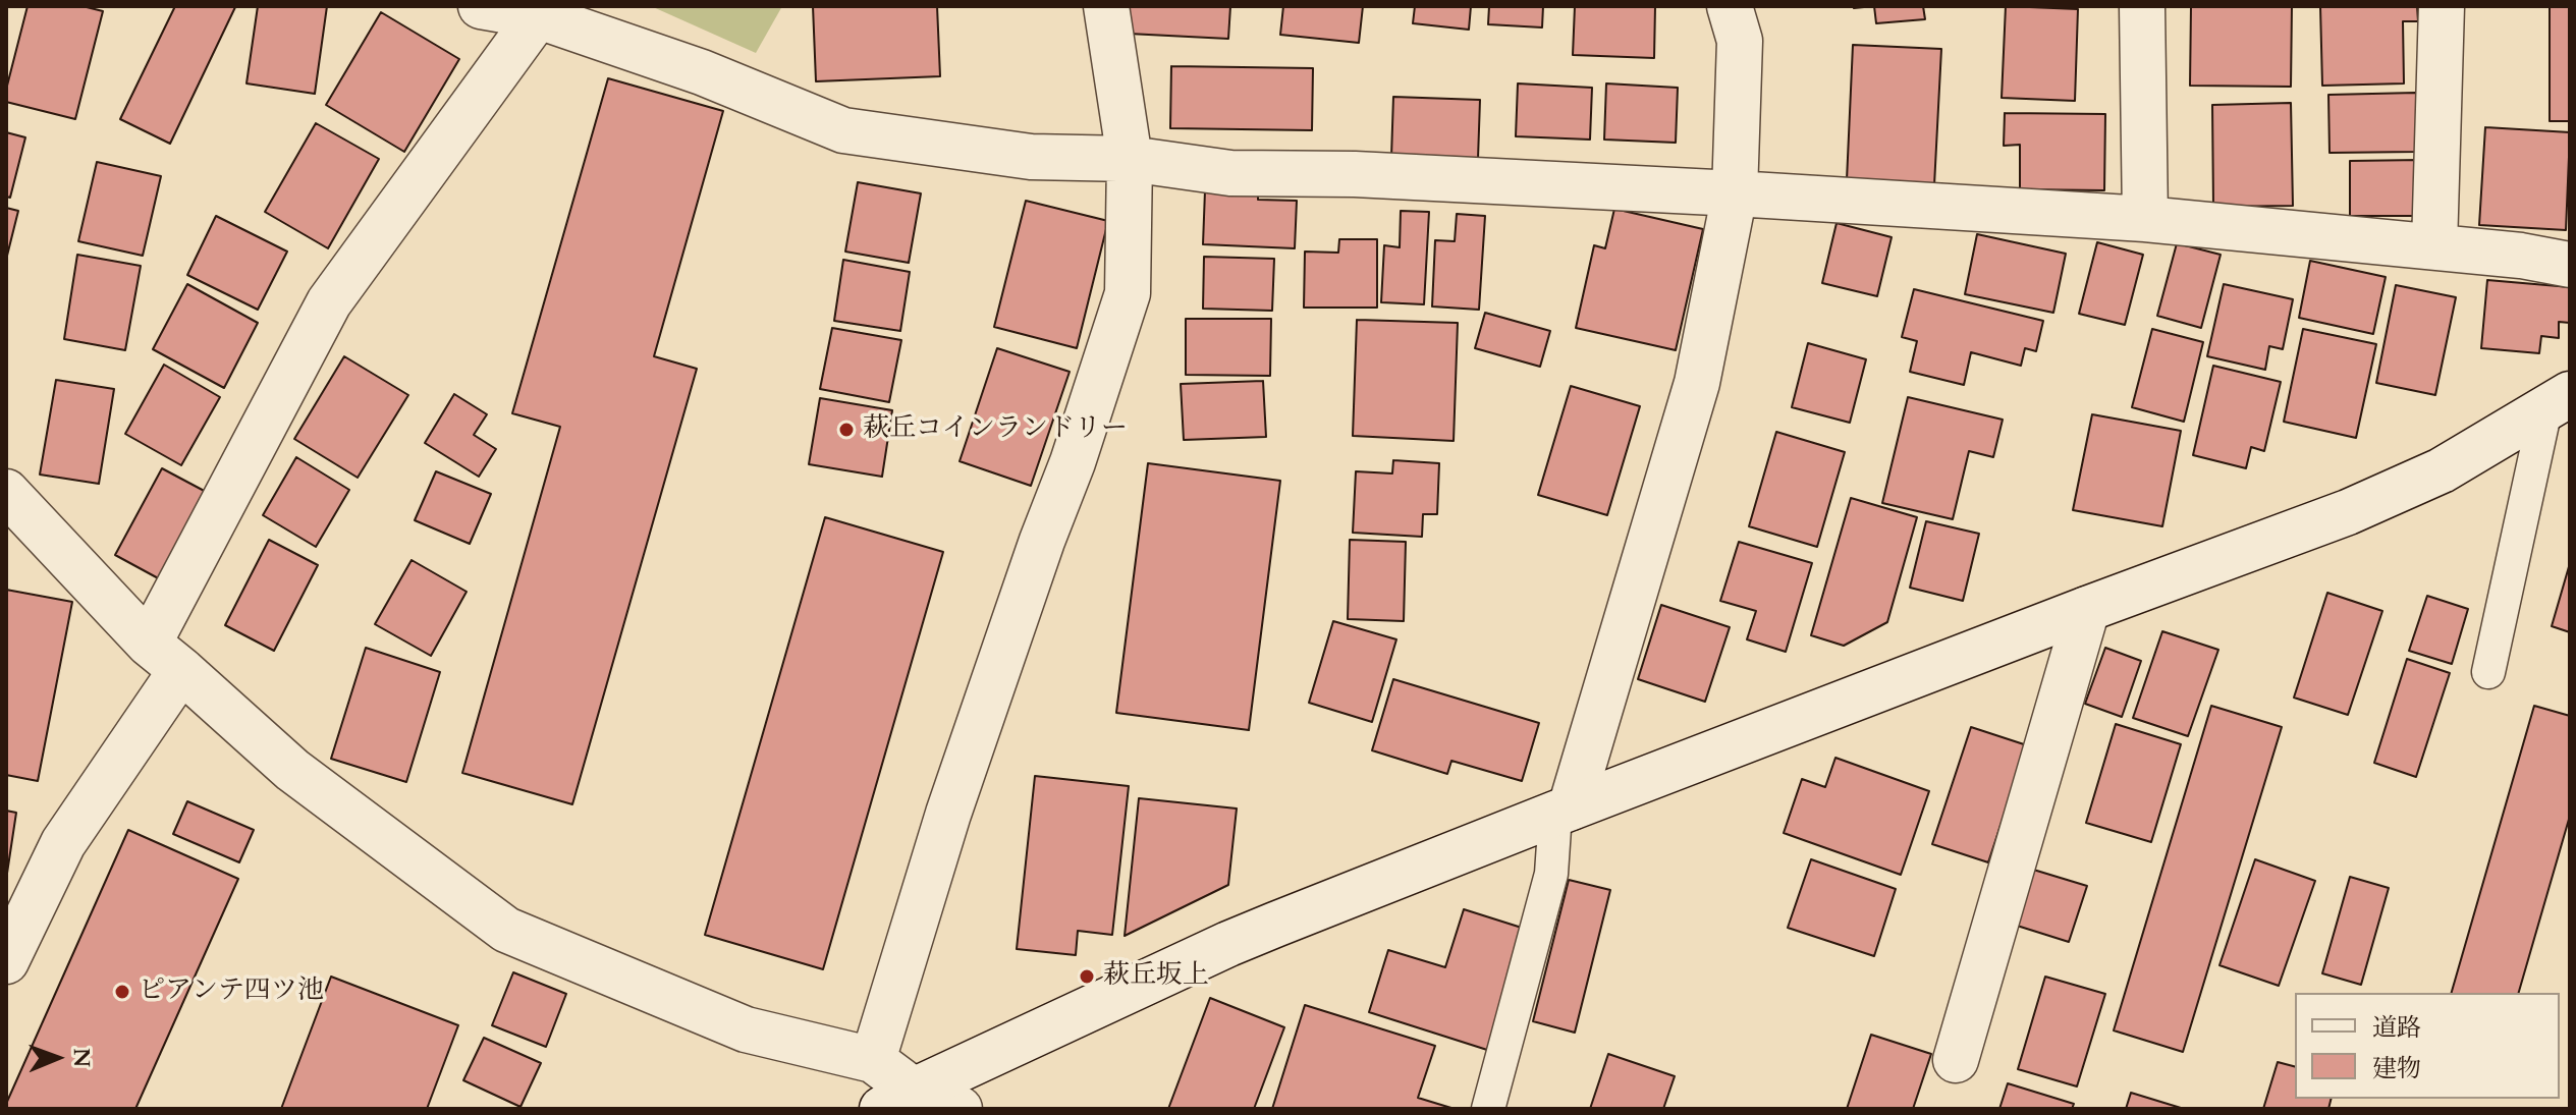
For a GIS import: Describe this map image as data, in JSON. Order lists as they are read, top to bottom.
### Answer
{
  "places": ["萩丘コインランドリー", "萩丘坂上", "ピアンテ四ツ池"],
  "legend": ["道路", "建物"],
  "north": "right"
}
